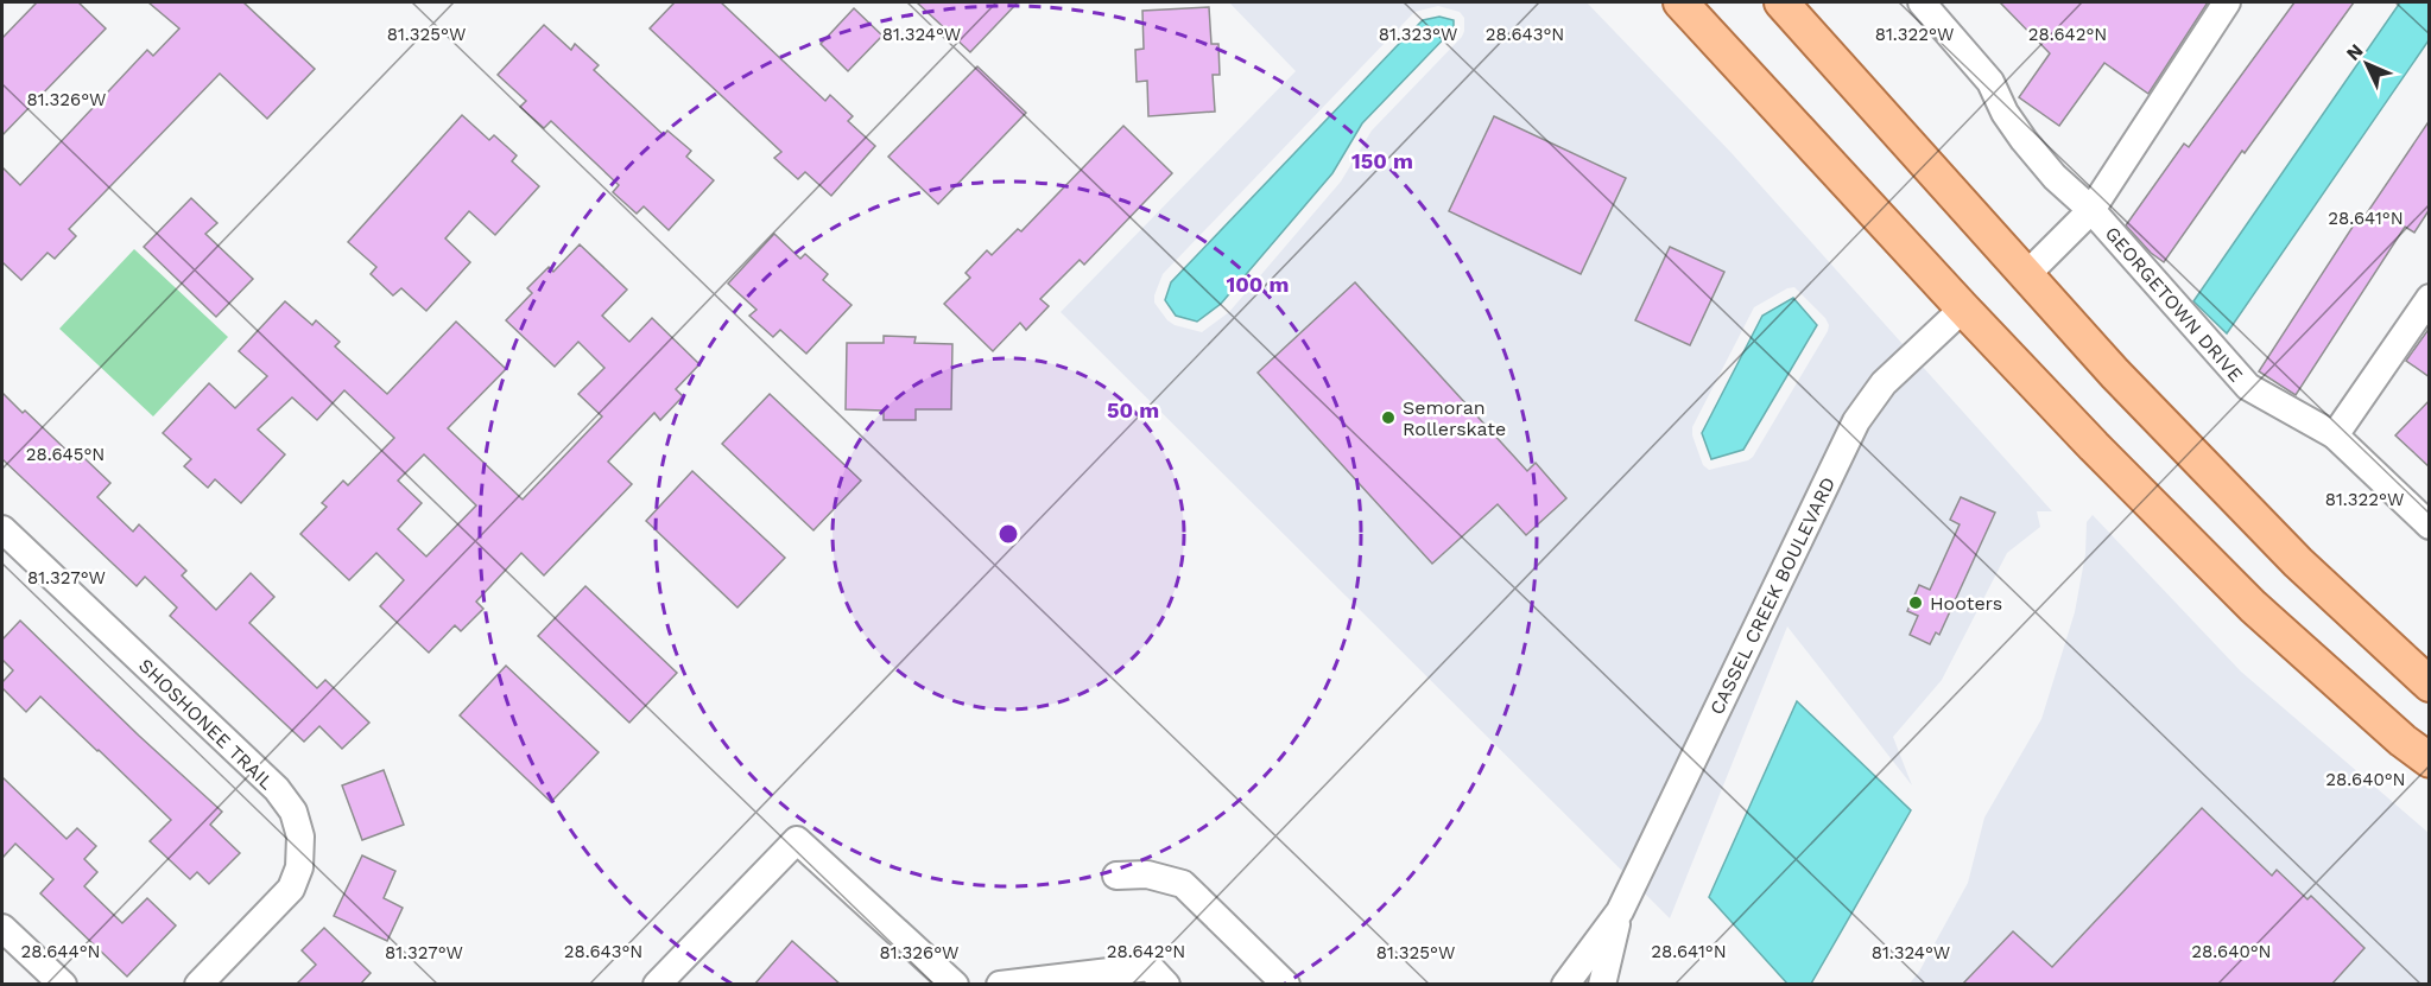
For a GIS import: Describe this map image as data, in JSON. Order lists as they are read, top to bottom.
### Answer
{
  "streets": {
    "street": ["GEORGETOWN DRIVE", "CASSEL CREEK BOULEVARD", "SHOSHONEE TRAIL"]
  },
  "places": ["Semoran Rollerskate", "Hooters"],
  "north": "top left",
  "coordinates": [
    "81.325°W",
    "81.324°W",
    "81.323°W",
    "81.322°W",
    "28.643°N",
    "28.642°N",
    "81.326°W",
    "28.641°N",
    "28.645°N",
    "81.327°W",
    "28.640°N",
    "28.644°N"
  ],
  "rings": ["150 m", "100 m", "50 m"]
}
